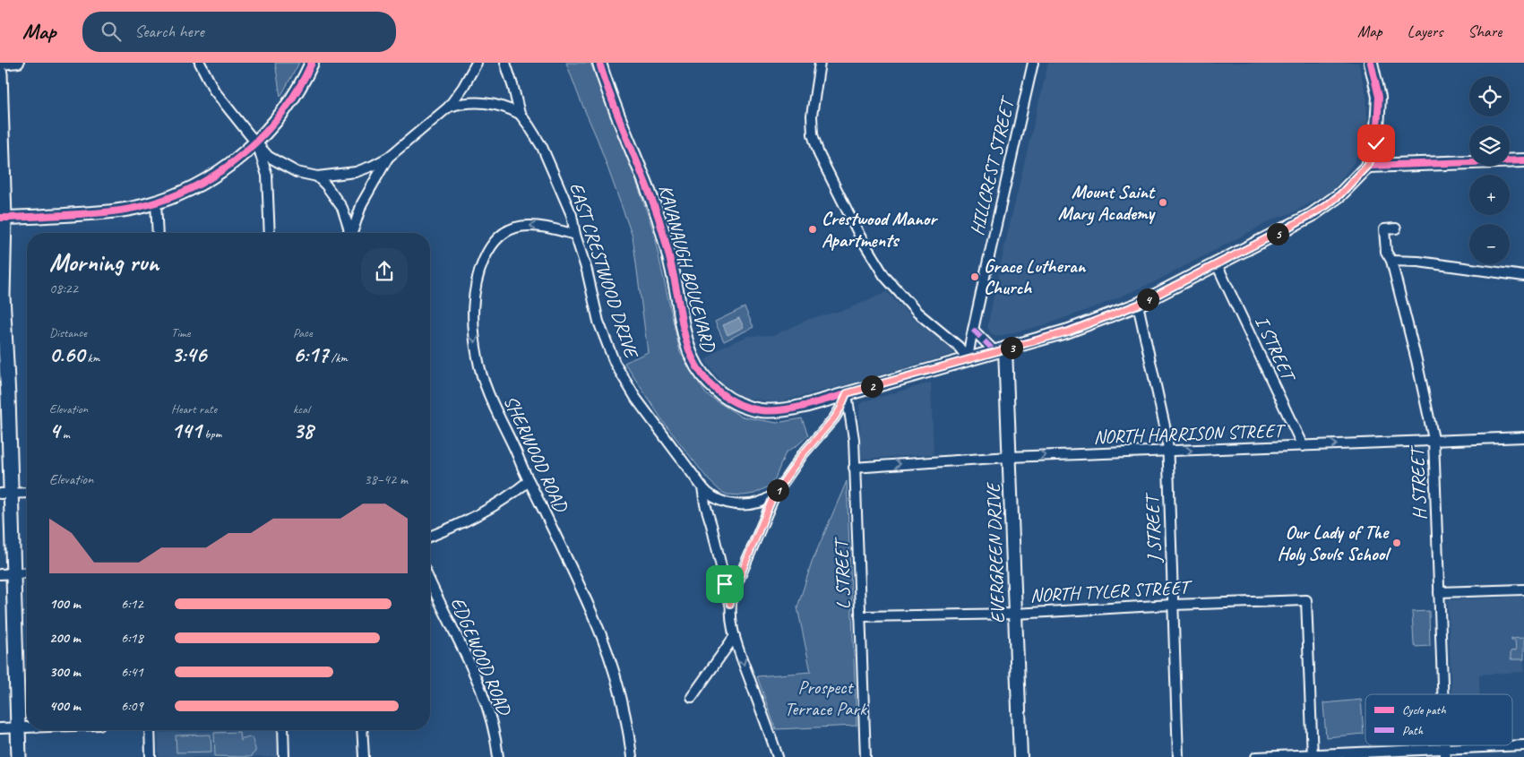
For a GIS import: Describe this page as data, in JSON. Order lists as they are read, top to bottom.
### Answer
{
  "streets": {
    "street": [
      "HILLCREST STREET",
      "KAVANAUGH BOULEVARD",
      "EAST CRESTWOOD DRIVE",
      "I STREET",
      "NORTH HARRISON STREET",
      "SHERWOOD ROAD",
      "H STREET",
      "J STREET",
      "EVERGREEN DRIVE",
      "L STREET",
      "NORTH TYLER STREET",
      "EDGEWOOD ROAD"
    ]
  },
  "crossings": [
    ["HILLCREST STREET", "KAVANAUGH BOULEVARD"],
    ["KAVANAUGH BOULEVARD", "I STREET"],
    ["KAVANAUGH BOULEVARD", "J STREET"],
    ["KAVANAUGH BOULEVARD", "EVERGREEN DRIVE"],
    ["KAVANAUGH BOULEVARD", "L STREET"],
    ["EAST CRESTWOOD DRIVE", "SHERWOOD ROAD"],
    ["I STREET", "NORTH HARRISON STREET"],
    ["NORTH HARRISON STREET", "H STREET"],
    ["NORTH HARRISON STREET", "J STREET"],
    ["NORTH HARRISON STREET", "EVERGREEN DRIVE"],
    ["NORTH HARRISON STREET", "L STREET"],
    ["J STREET", "NORTH TYLER STREET"],
    ["EVERGREEN DRIVE", "NORTH TYLER STREET"],
    ["L STREET", "NORTH TYLER STREET"]
  ],
  "one_way": ["NORTH HARRISON STREET"],
  "parks": ["Prospect Terrace Park"],
  "places": [
    "Mount Saint Mary Academy",
    "Crestwood Manor Apartments",
    "Grace Lutheran Church",
    "Our Lady of The Holy Souls School"
  ],
  "legend": ["Cycle path", "Path"],
  "page": {
    "header": "Map",
    "search": "Search here",
    "nav": ["Map", "Layers", "Share"],
    "map_buttons": ["+", "−"],
    "pins": [
      "5",
      "4",
      "3",
      "2",
      "1"
    ],
    "heading": ["Morning run", "08:22"],
    "stats": [
      ["Distance", "0.60 km"],
      ["Time", "3:46"],
      ["Pace", "6:17 /km"],
      ["Elevation", "4 m"],
      ["Heart rate", "141 bpm"],
      ["kcal", "38"]
    ],
    "chart": ["Elevation", "38–42 m"],
    "list": [
      {
        "name": "100 m",
        "note": "6:12"
      },
      {
        "name": "200 m",
        "note": "6:18"
      },
      {
        "name": "300 m",
        "note": "6:41"
      },
      {
        "name": "400 m",
        "note": "6:09"
      }
    ]
  }
}
